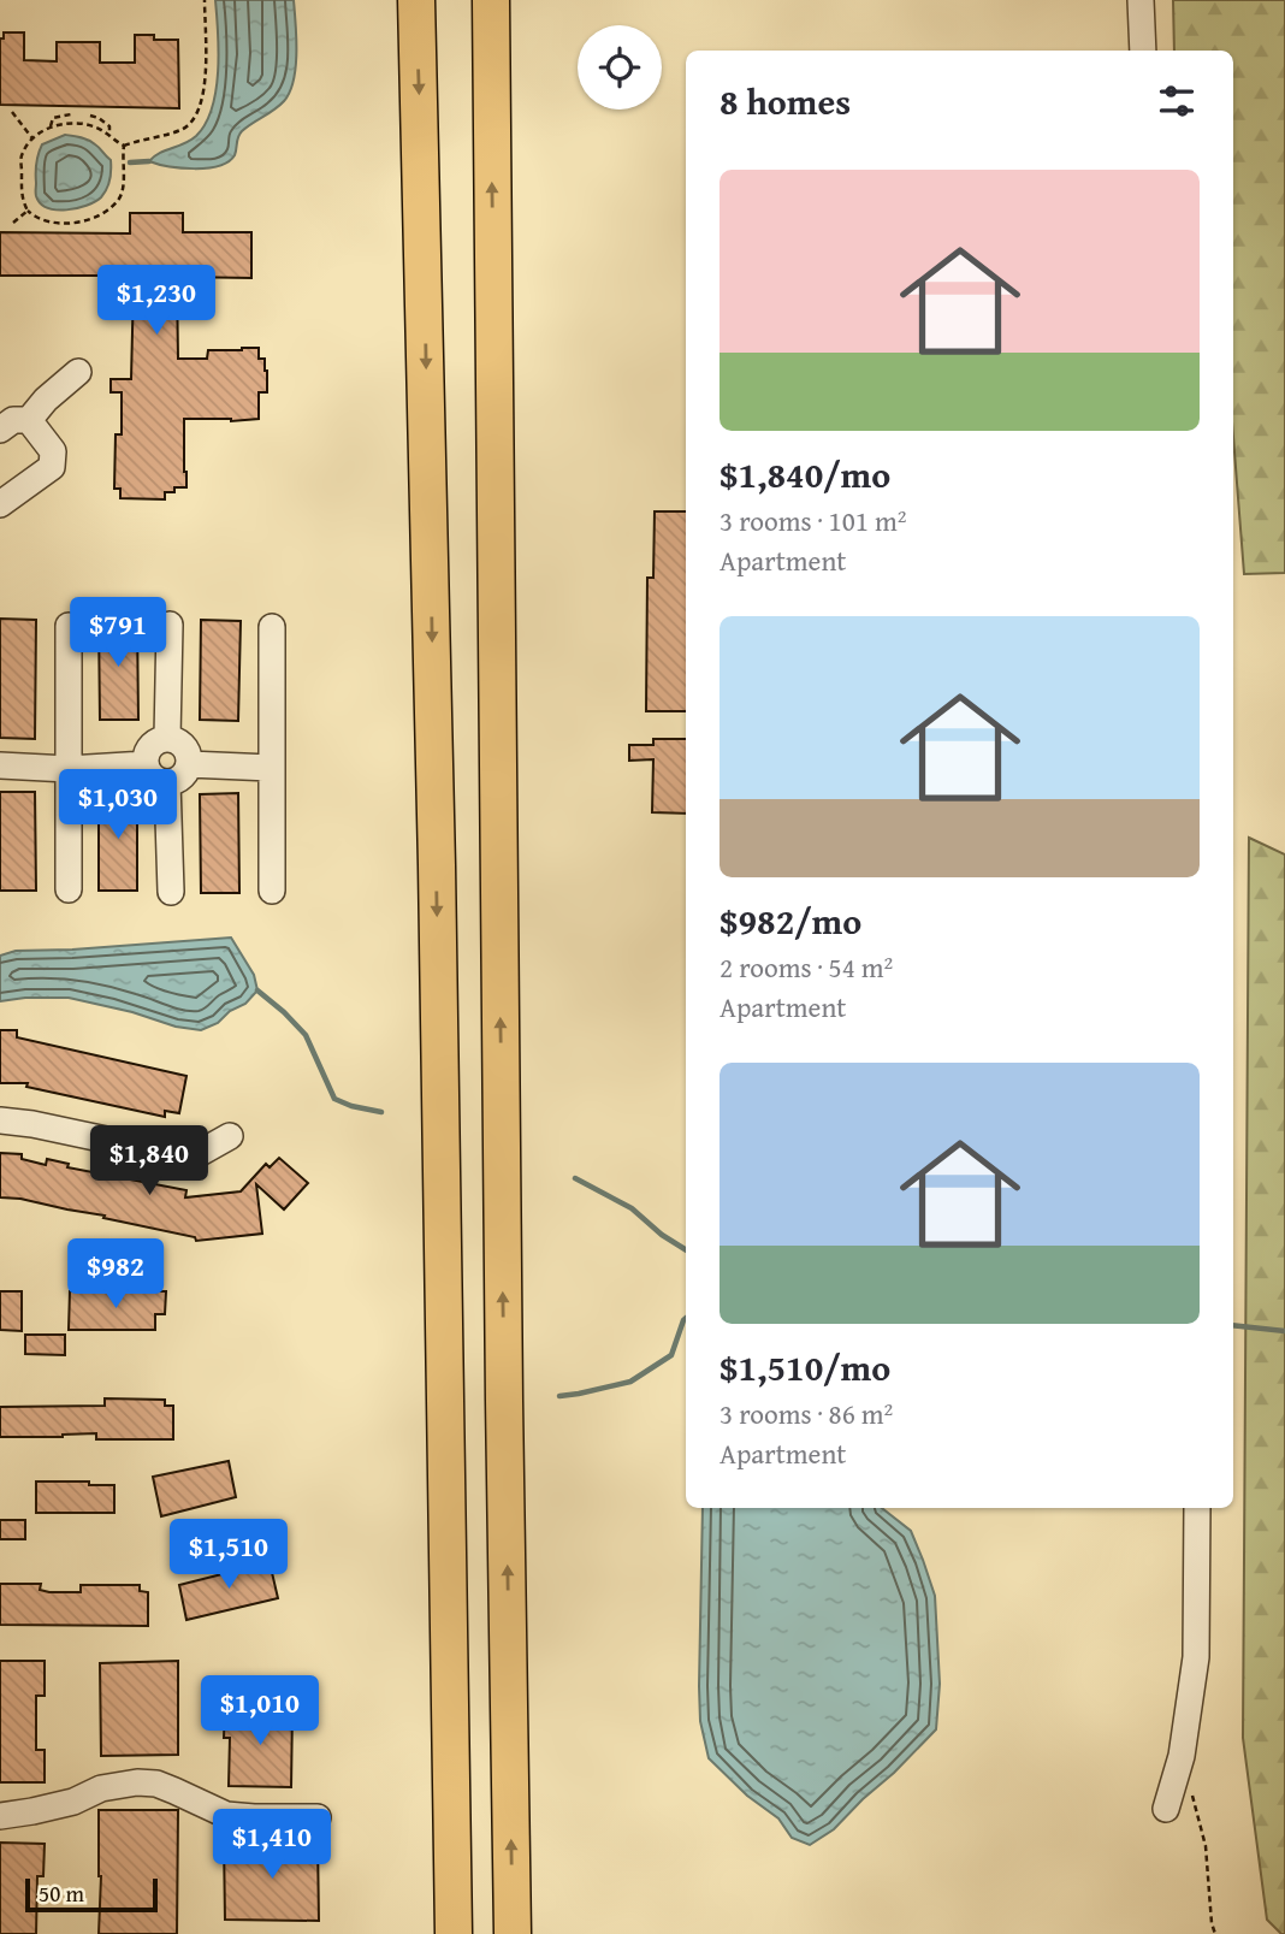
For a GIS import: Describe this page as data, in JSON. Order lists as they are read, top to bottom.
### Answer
{
  "scale_bar": "50 m",
  "page": {
    "heading": "8 homes",
    "list": [
      {
        "name": "$1,840/mo",
        "note": "3 rooms · 101 m² · Apartment"
      },
      {
        "name": "$982/mo",
        "note": "2 rooms · 54 m² · Apartment"
      },
      {
        "name": "$1,510/mo",
        "note": "3 rooms · 86 m² · Apartment"
      }
    ],
    "price": [
      "$1,230",
      "$791",
      "$1,030",
      "$1,840",
      "$982",
      "$1,510",
      "$1,010",
      "$1,410"
    ],
    "scale": "50 m"
  }
}
